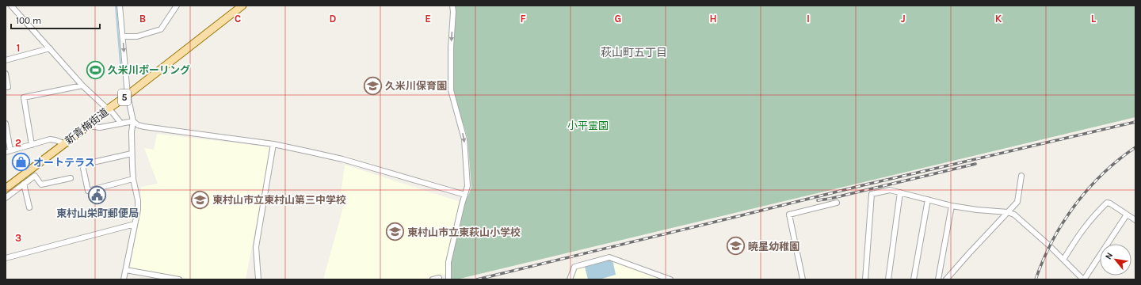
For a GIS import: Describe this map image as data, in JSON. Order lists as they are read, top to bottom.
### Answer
{
  "streets": {
    "main road": ["5", "新青梅街道"]
  },
  "districts": ["萩山町五丁目"],
  "parks": ["小平霊園"],
  "places": {
    "sports": ["久米川ボーリング"],
    "school or university": [
      "久米川保育園",
      "東村山市立東村山第三中学校",
      "東村山市立東萩山小学校",
      "暁星幼稚園"
    ],
    "shop": ["オートテラス"],
    "public building": ["東村山栄町郵便局"]
  },
  "scale_bar": "100 m",
  "north": "top left",
  "grid": {
    "columns": [
      "B",
      "C",
      "D",
      "E",
      "F",
      "G",
      "H",
      "I",
      "J",
      "K",
      "L"
    ],
    "rows": ["1", "2", "3"]
  }
}
